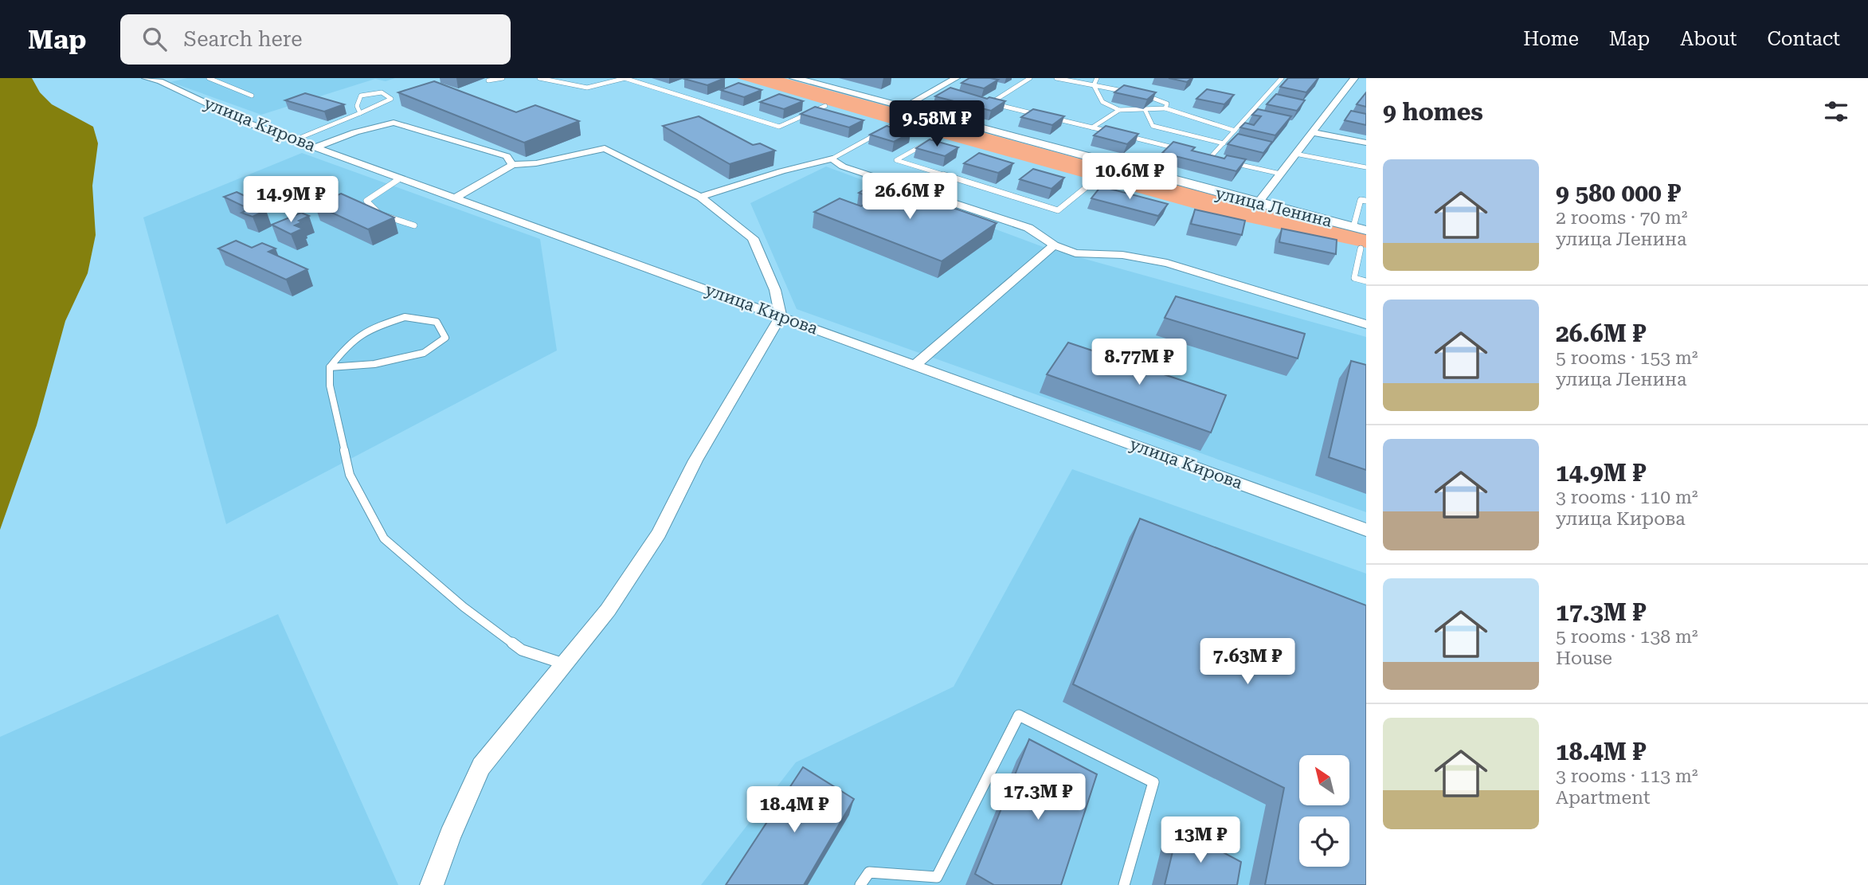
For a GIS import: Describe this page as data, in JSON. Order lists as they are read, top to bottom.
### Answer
{
  "streets": {
    "street": ["улица Кирова", "улица Ленина"]
  },
  "north": "top left",
  "page": {
    "header": "Map",
    "search": "Search here",
    "nav": [
      "Home",
      "Map",
      "About",
      "Contact"
    ],
    "heading": "9 homes",
    "price": [
      "9.58M ₽",
      "10.6M ₽",
      "26.6M ₽",
      "14.9M ₽",
      "8.77M ₽",
      "7.63M ₽",
      "17.3M ₽",
      "18.4M ₽",
      "13M ₽"
    ],
    "list": [
      {
        "name": "9 580 000 ₽",
        "note": "2 rooms · 70 m² · улица Ленина"
      },
      {
        "name": "26.6M ₽",
        "note": "5 rooms · 153 m² · улица Ленина"
      },
      {
        "name": "14.9M ₽",
        "note": "3 rooms · 110 m² · улица Кирова"
      },
      {
        "name": "17.3M ₽",
        "note": "5 rooms · 138 m² · House"
      },
      {
        "name": "18.4M ₽",
        "note": "3 rooms · 113 m² · Apartment"
      }
    ]
  }
}
